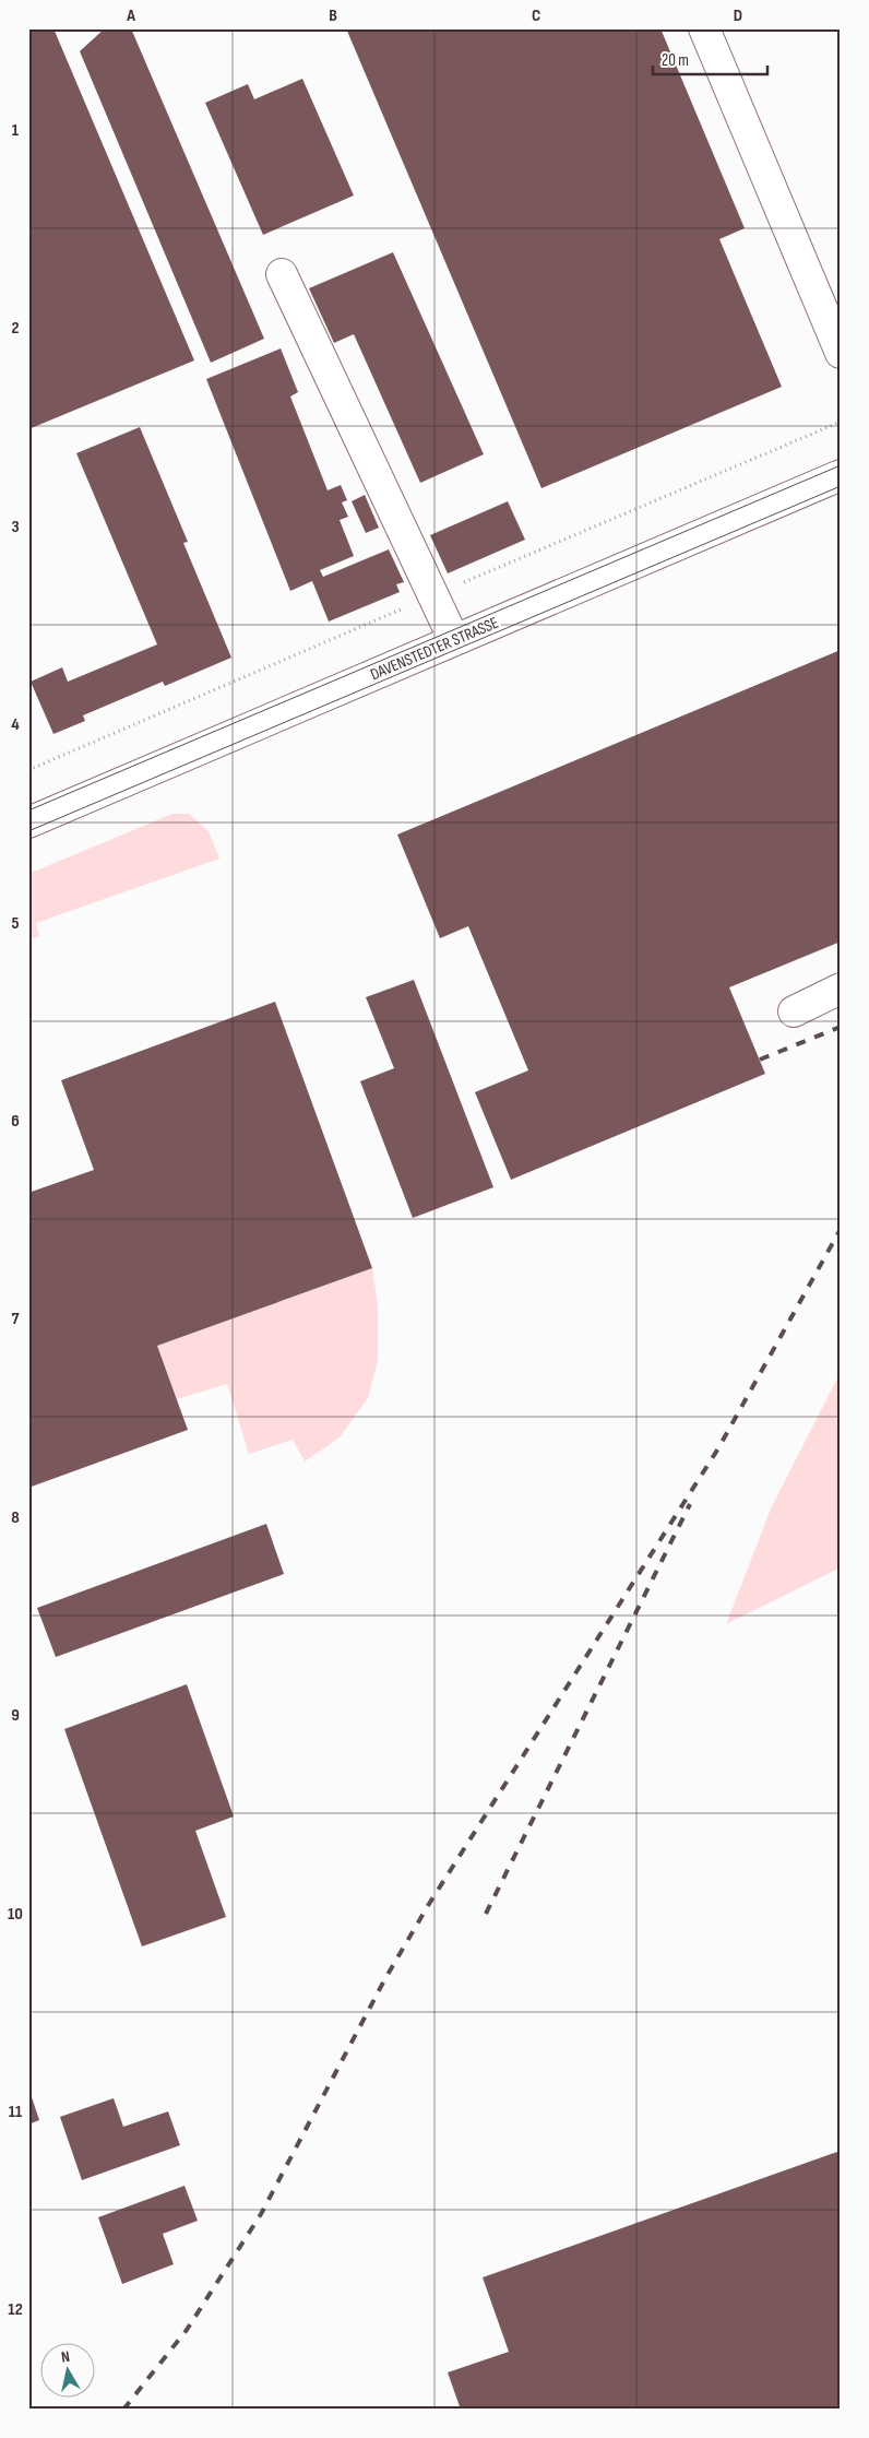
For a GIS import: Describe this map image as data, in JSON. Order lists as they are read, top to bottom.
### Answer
{
  "streets": {
    "street": ["DAVENSTEDTER STRASSE"]
  },
  "scale_bar": "20 m",
  "north": "top",
  "grid": {
    "columns": [
      "A",
      "B",
      "C",
      "D"
    ],
    "rows": [
      "1",
      "2",
      "3",
      "4",
      "5",
      "6",
      "7",
      "8",
      "9",
      "10",
      "11",
      "12"
    ]
  }
}
